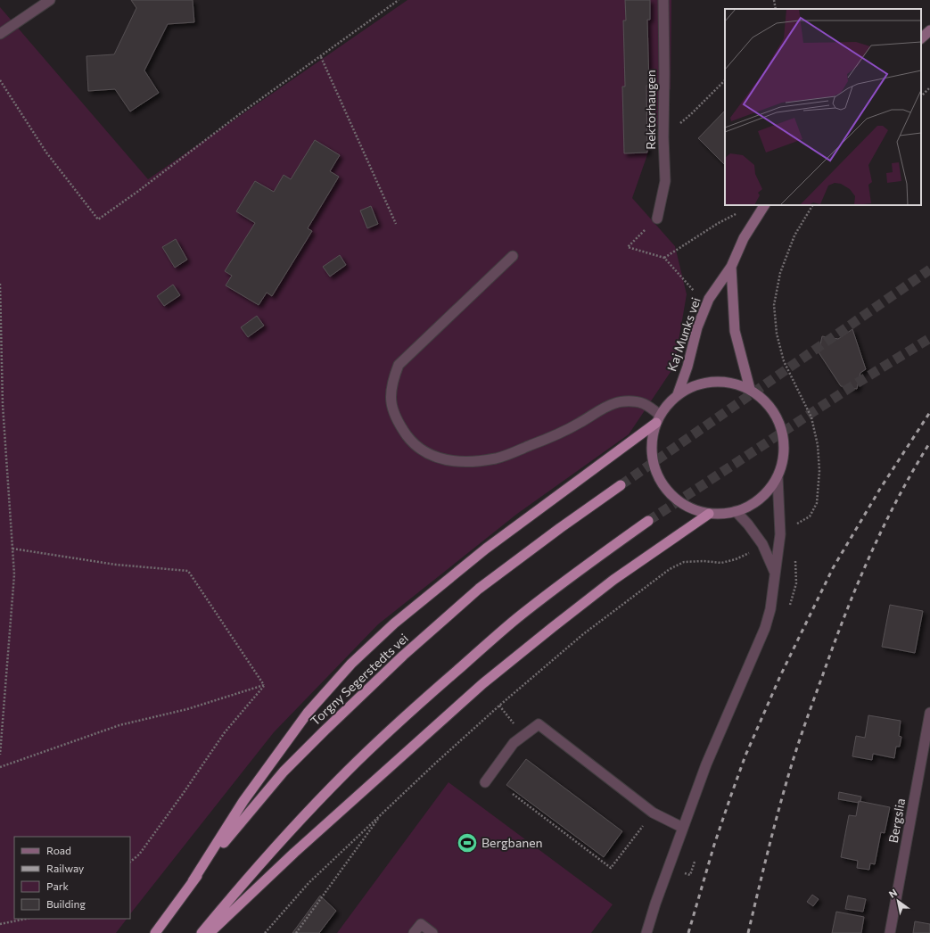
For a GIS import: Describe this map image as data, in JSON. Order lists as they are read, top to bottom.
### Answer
{
  "streets": {
    "highway": ["Torgny Segerstedts vei"],
    "main road": ["Kaj Munks vei"],
    "street": ["Rektorhaugen", "Bergslia"]
  },
  "places": {
    "sports": ["Bergbanen"]
  },
  "legend": [
    "Road",
    "Railway",
    "Park",
    "Building"
  ],
  "north": "top left"
}
